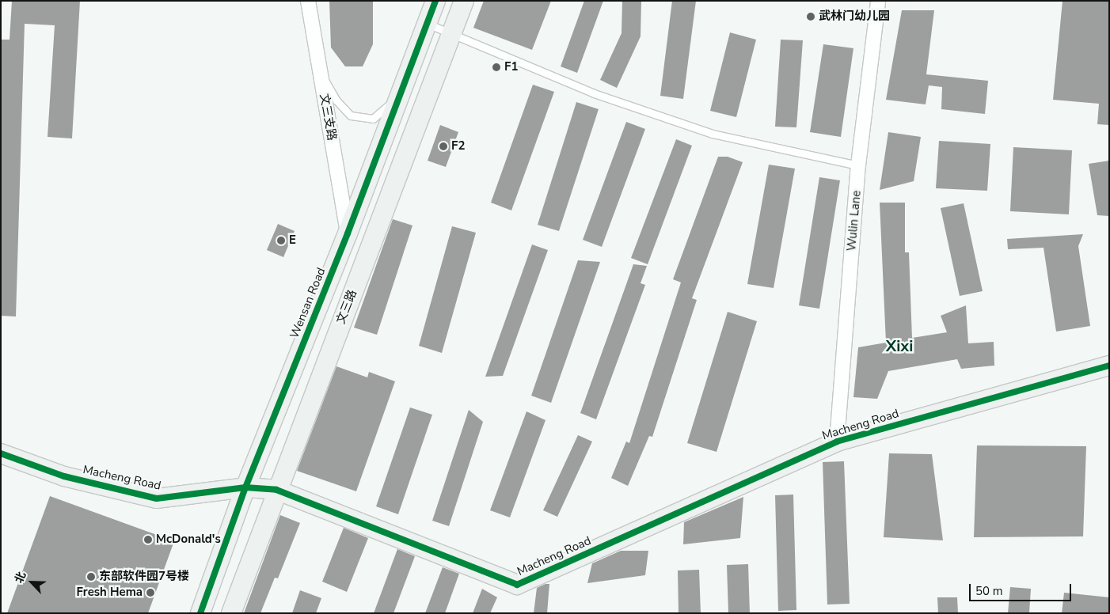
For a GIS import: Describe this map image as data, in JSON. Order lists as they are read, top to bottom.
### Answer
{
  "streets": {
    "main road": ["Wensan Road", "文三路", "Macheng Road"],
    "street": ["文三支路", "Wulin Lane"]
  },
  "crossings": [
    ["文三支路", "Wensan Road"],
    ["Wulin Lane", "Macheng Road"],
    ["Wensan Road", "Macheng Road"],
    ["文三路", "Macheng Road"]
  ],
  "districts": ["Xixi"],
  "places": [
    "武林门幼儿园",
    "F1",
    "F2",
    "E",
    "McDonald's",
    "东部软件园7号楼",
    "Fresh Hema"
  ],
  "scale_bar": "50 m",
  "north": "top left"
}
